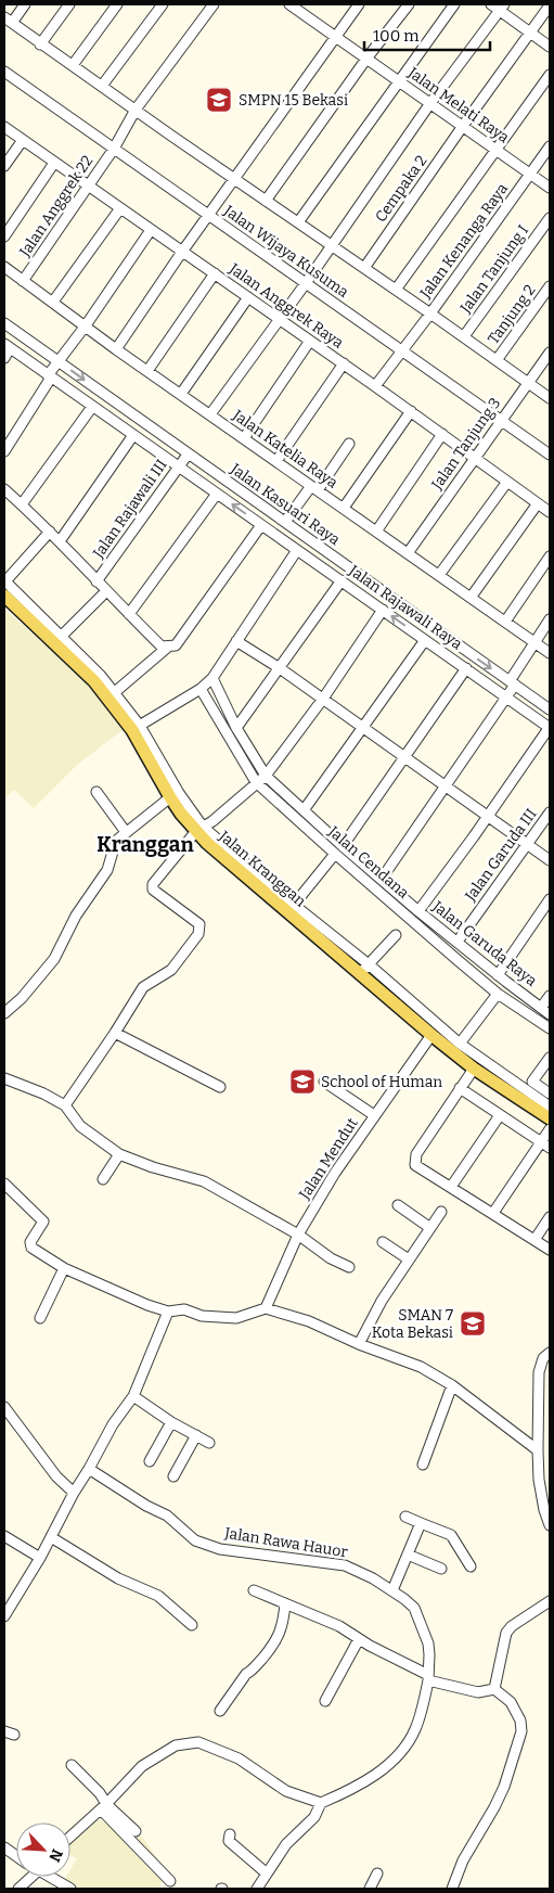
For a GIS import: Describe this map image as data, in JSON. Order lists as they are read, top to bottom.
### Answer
{
  "streets": {
    "main road": ["Jalan Kranggan"],
    "street": [
      "Jalan Melati Raya",
      "Cempaka 2",
      "Jalan Anggrek 22",
      "Jalan Kenanga Raya",
      "Jalan Wijaya Kusuma",
      "Jalan Tanjung I",
      "Jalan Anggrek Raya",
      "Tanjung 2",
      "Jalan Tanjung 3",
      "Jalan Katelia Raya",
      "Jalan Kasuari Raya",
      "Jalan Rajawali III",
      "Jalan Rajawali Raya",
      "Jalan Garuda III",
      "Jalan Cendana",
      "Jalan Garuda Raya",
      "Jalan Mendut",
      "Jalan Rawa Hauor"
    ]
  },
  "crossings": [
    ["Jalan Melati Raya", "Cempaka 2"],
    ["Jalan Melati Raya", "Jalan Kenanga Raya"],
    ["Jalan Anggrek 22", "Jalan Wijaya Kusuma"],
    ["Jalan Anggrek 22", "Jalan Anggrek Raya"],
    ["Jalan Anggrek 22", "Jalan Katelia Raya"],
    ["Jalan Kenanga Raya", "Jalan Wijaya Kusuma"],
    ["Jalan Kenanga Raya", "Jalan Anggrek Raya"],
    ["Jalan Wijaya Kusuma", "Jalan Tanjung 3"],
    ["Jalan Anggrek Raya", "Jalan Tanjung 3"],
    ["Jalan Tanjung 3", "Jalan Katelia Raya"],
    ["Jalan Kasuari Raya", "Jalan Rajawali III"],
    ["Jalan Rajawali III", "Jalan Rajawali Raya"],
    ["Jalan Garuda III", "Jalan Garuda Raya"],
    ["Jalan Kranggan", "Jalan Mendut"]
  ],
  "one_way": ["Jalan Kasuari Raya"],
  "districts": ["Kranggan"],
  "places": {
    "school or university": ["SMPN 15 Bekasi", "School of Human", "SMAN 7 Kota Bekasi"]
  },
  "scale_bar": "100 m",
  "north": "bottom right"
}
